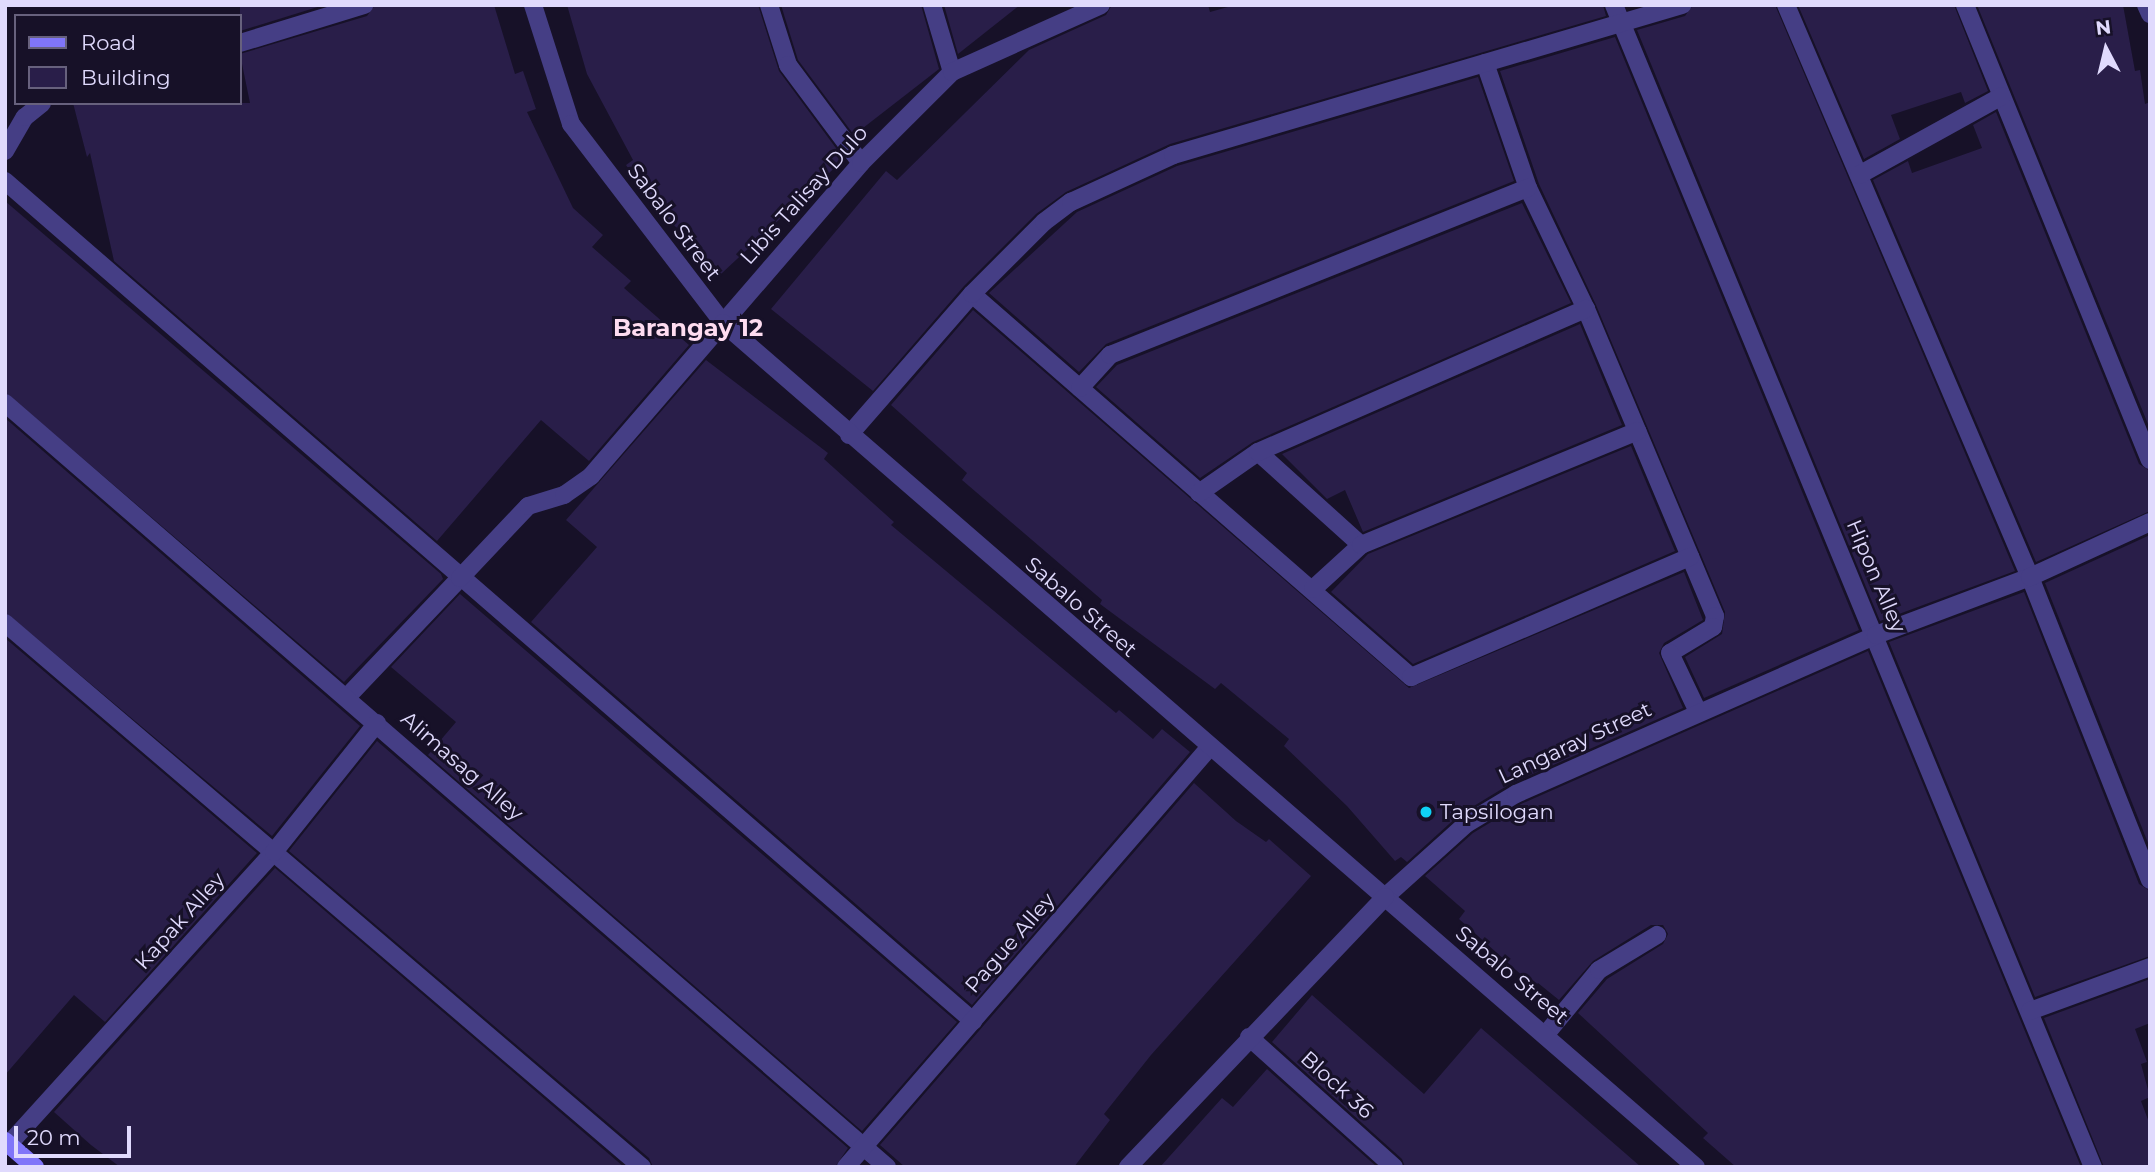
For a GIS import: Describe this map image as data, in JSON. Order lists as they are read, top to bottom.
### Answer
{
  "streets": {
    "street": [
      "Libis Talisay Dulo",
      "Sabalo Street",
      "Hipon Alley",
      "Langaray Street",
      "Alimasag Alley",
      "Kapak Alley",
      "Pague Alley",
      "Block 36"
    ]
  },
  "crossings": [
    ["Libis Talisay Dulo", "Sabalo Street"],
    ["Libis Talisay Dulo", "Alimasag Alley"],
    ["Sabalo Street", "Langaray Street"],
    ["Sabalo Street", "Pague Alley"],
    ["Hipon Alley", "Langaray Street"],
    ["Langaray Street", "Block 36"],
    ["Alimasag Alley", "Kapak Alley"],
    ["Alimasag Alley", "Pague Alley"]
  ],
  "districts": ["Barangay 12"],
  "places": ["Tapsilogan"],
  "legend": ["Road", "Building"],
  "scale_bar": "20 m",
  "north": "top"
}
